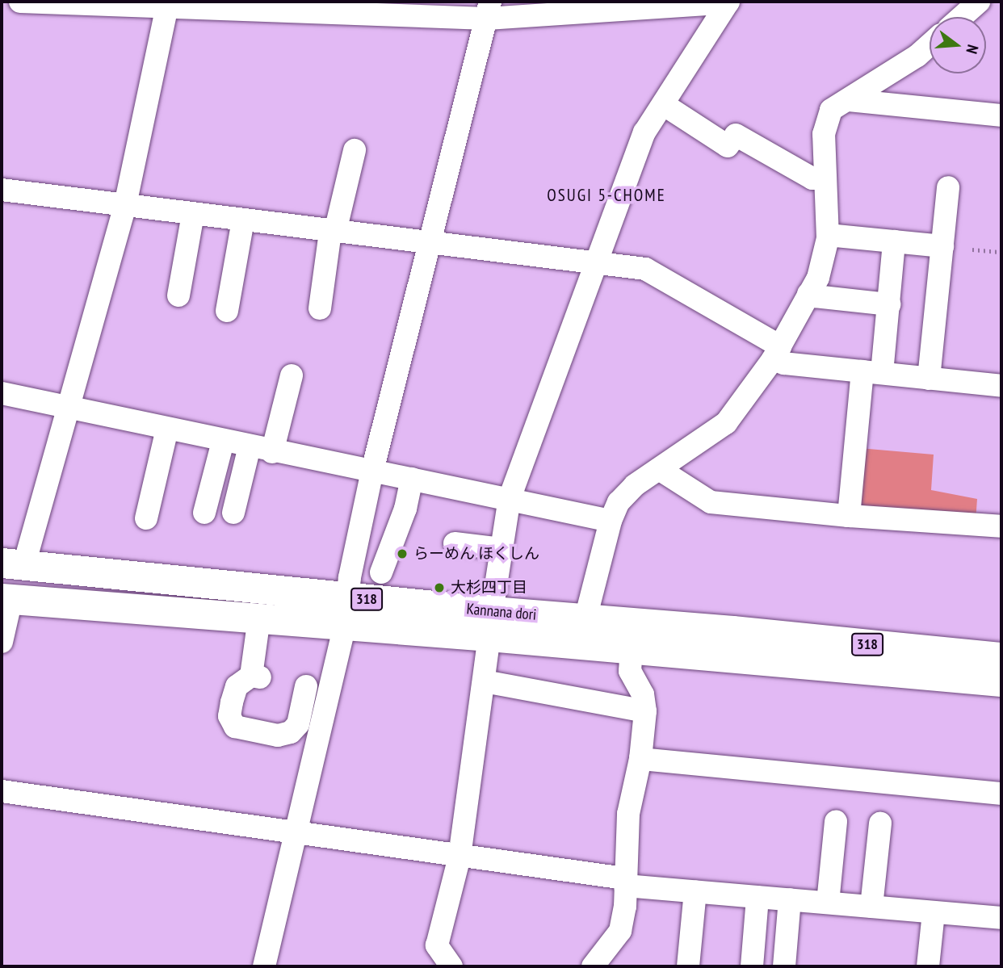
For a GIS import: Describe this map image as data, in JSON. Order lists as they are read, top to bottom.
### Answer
{
  "streets": {
    "main road": ["318", "Kannana dori"]
  },
  "districts": ["OSUGI 5-CHOME"],
  "places": ["らーめん ほくしん", "大杉四丁目"],
  "north": "right"
}
